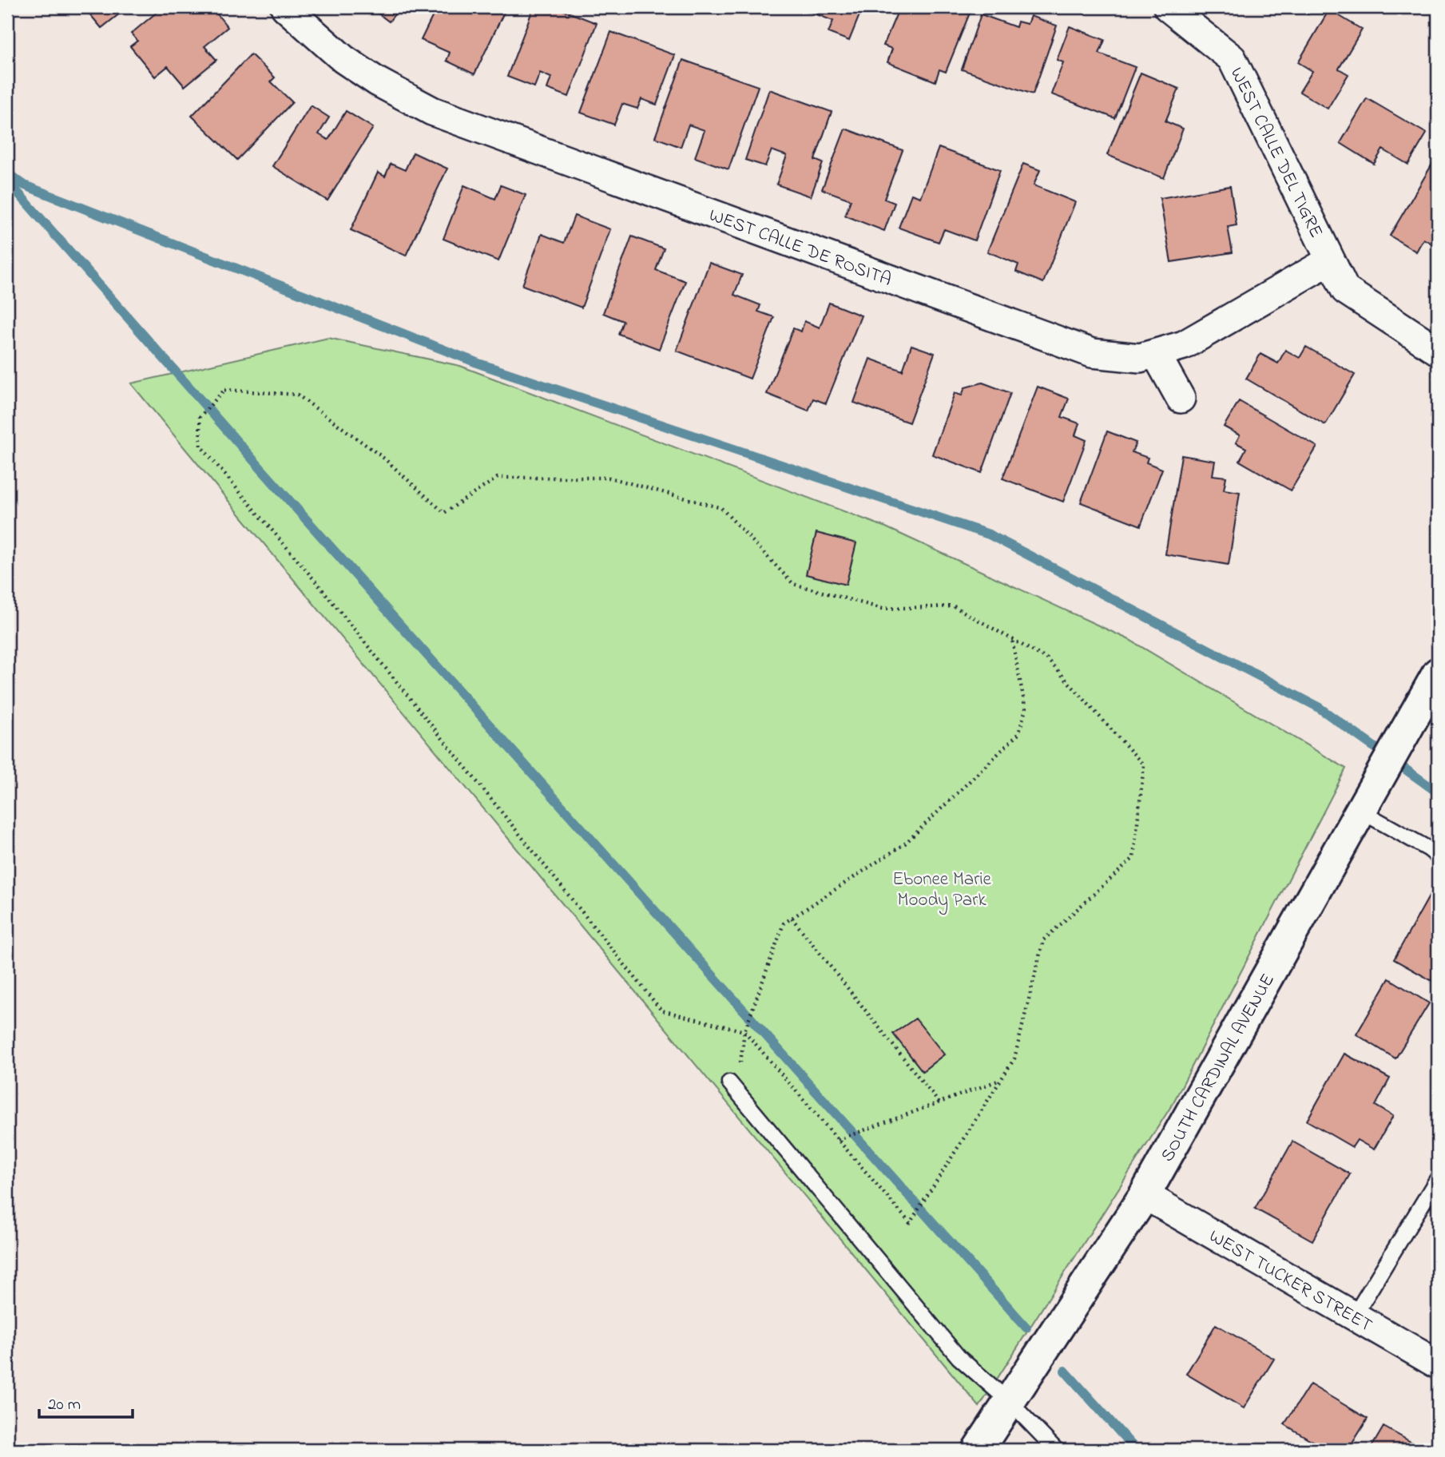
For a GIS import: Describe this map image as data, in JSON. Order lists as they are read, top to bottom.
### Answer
{
  "streets": {
    "main road": ["SOUTH CARDINAL AVENUE"],
    "street": ["WEST CALLE DEL TIGRE", "WEST CALLE DE ROSITA", "WEST TUCKER STREET"]
  },
  "crossings": [
    ["WEST CALLE DEL TIGRE", "WEST CALLE DE ROSITA"],
    ["SOUTH CARDINAL AVENUE", "WEST TUCKER STREET"]
  ],
  "parks": ["Ebonee Marie Moody Park"],
  "scale_bar": "20 m"
}
